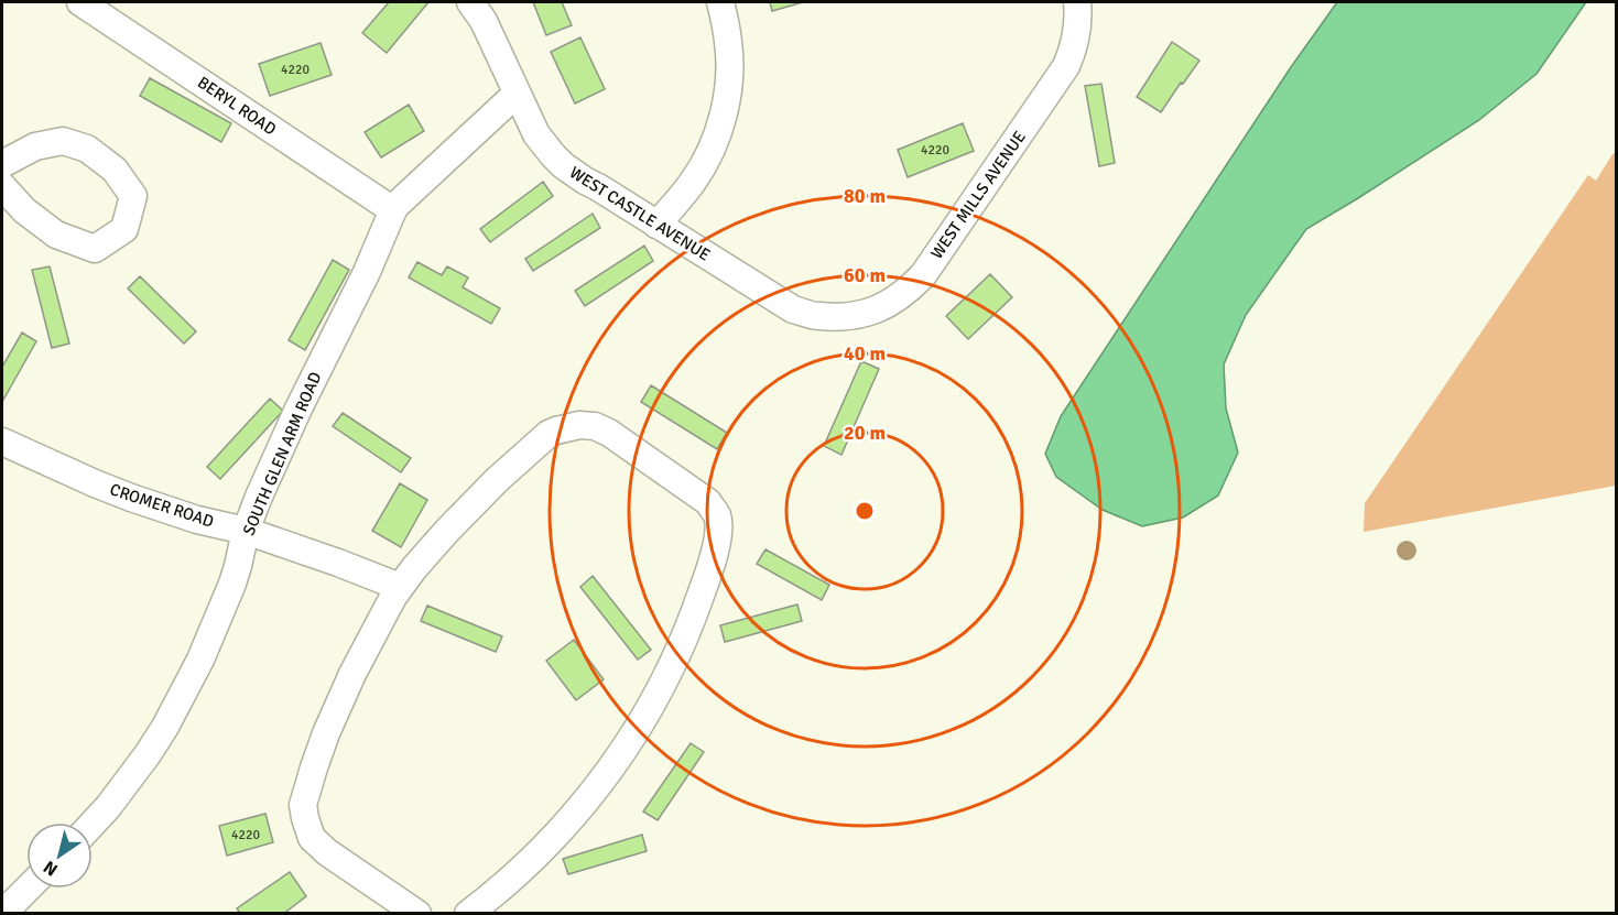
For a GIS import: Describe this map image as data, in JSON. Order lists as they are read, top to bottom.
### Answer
{
  "streets": {
    "street": [
      "BERYL ROAD",
      "WEST MILLS AVENUE",
      "WEST CASTLE AVENUE",
      "SOUTH GLEN ARM ROAD",
      "CROMER ROAD"
    ]
  },
  "crossings": [
    ["BERYL ROAD", "SOUTH GLEN ARM ROAD"],
    ["WEST MILLS AVENUE", "WEST CASTLE AVENUE"],
    ["WEST CASTLE AVENUE", "SOUTH GLEN ARM ROAD"],
    ["SOUTH GLEN ARM ROAD", "CROMER ROAD"]
  ],
  "house_numbers": ["4220", "4220", "4220"],
  "north": "bottom left",
  "rings": [
    "80 m",
    "60 m",
    "40 m",
    "20 m"
  ]
}
